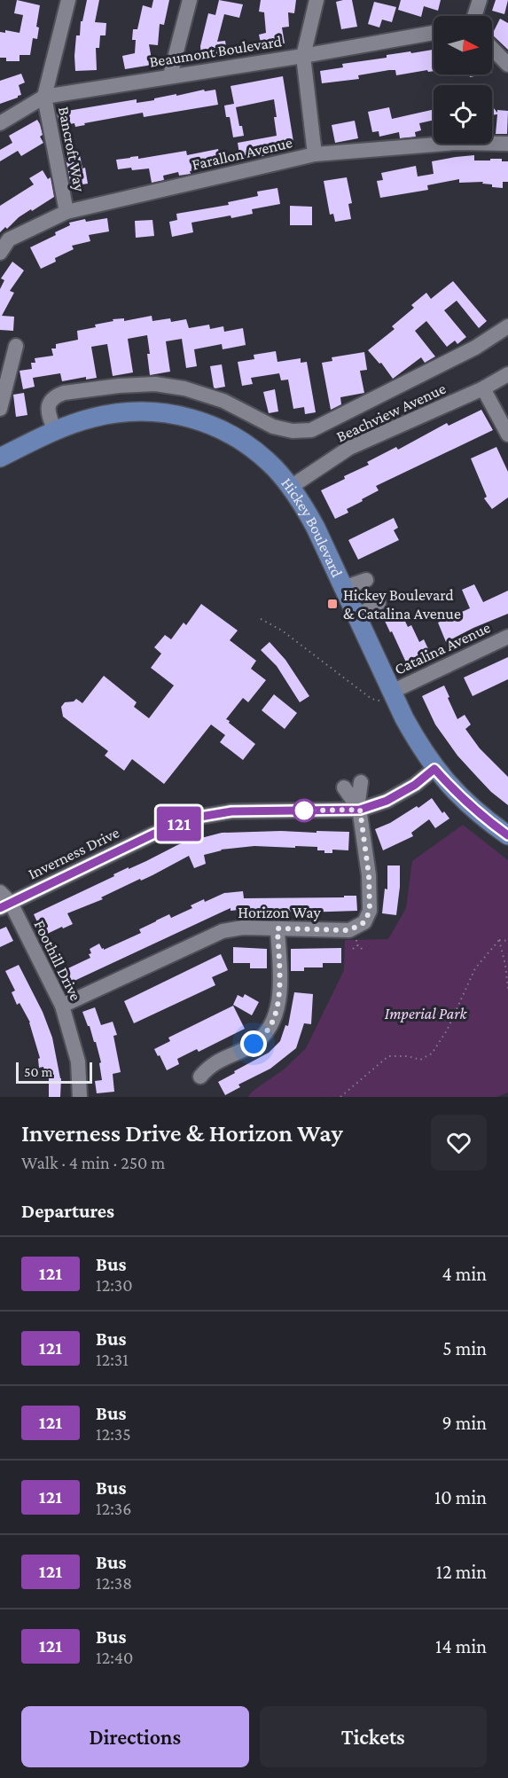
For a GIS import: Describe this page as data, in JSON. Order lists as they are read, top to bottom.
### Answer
{
  "streets": {
    "main road": ["Hickey Boulevard"],
    "street": [
      "Beaumont Boulevard",
      "Bancroft Way",
      "Farallon Avenue",
      "Beachview Avenue",
      "Catalina Avenue",
      "Inverness Drive",
      "Horizon Way",
      "Foothill Drive"
    ]
  },
  "crossings": [
    ["Beaumont Boulevard", "Bancroft Way"],
    ["Bancroft Way", "Farallon Avenue"],
    ["Beachview Avenue", "Hickey Boulevard"],
    ["Hickey Boulevard", "Catalina Avenue"],
    ["Hickey Boulevard", "Inverness Drive"],
    ["Inverness Drive", "Horizon Way"],
    ["Inverness Drive", "Foothill Drive"],
    ["Horizon Way", "Foothill Drive"]
  ],
  "parks": ["Imperial Park"],
  "places": {
    "transit": ["Hickey Boulevard & Catalina Avenue"]
  },
  "lines": ["bus line 121"],
  "scale_bar": "50 m",
  "north": "right",
  "page": {
    "on_map": "121",
    "scale": "50 m",
    "heading": [
      ["Inverness Drive & Horizon Way", "Walk · 4 min · 250 m"],
      "Departures"
    ],
    "list": [
      {
        "mark": "121",
        "name": "Bus",
        "note": "12:30",
        "value": "4 min"
      },
      {
        "mark": "121",
        "name": "Bus",
        "note": "12:31",
        "value": "5 min"
      },
      {
        "mark": "121",
        "name": "Bus",
        "note": "12:35",
        "value": "9 min"
      },
      {
        "mark": "121",
        "name": "Bus",
        "note": "12:36",
        "value": "10 min"
      },
      {
        "mark": "121",
        "name": "Bus",
        "note": "12:38",
        "value": "12 min"
      },
      {
        "mark": "121",
        "name": "Bus",
        "note": "12:40",
        "value": "14 min"
      }
    ],
    "buttons": ["Directions", "Tickets"]
  }
}
